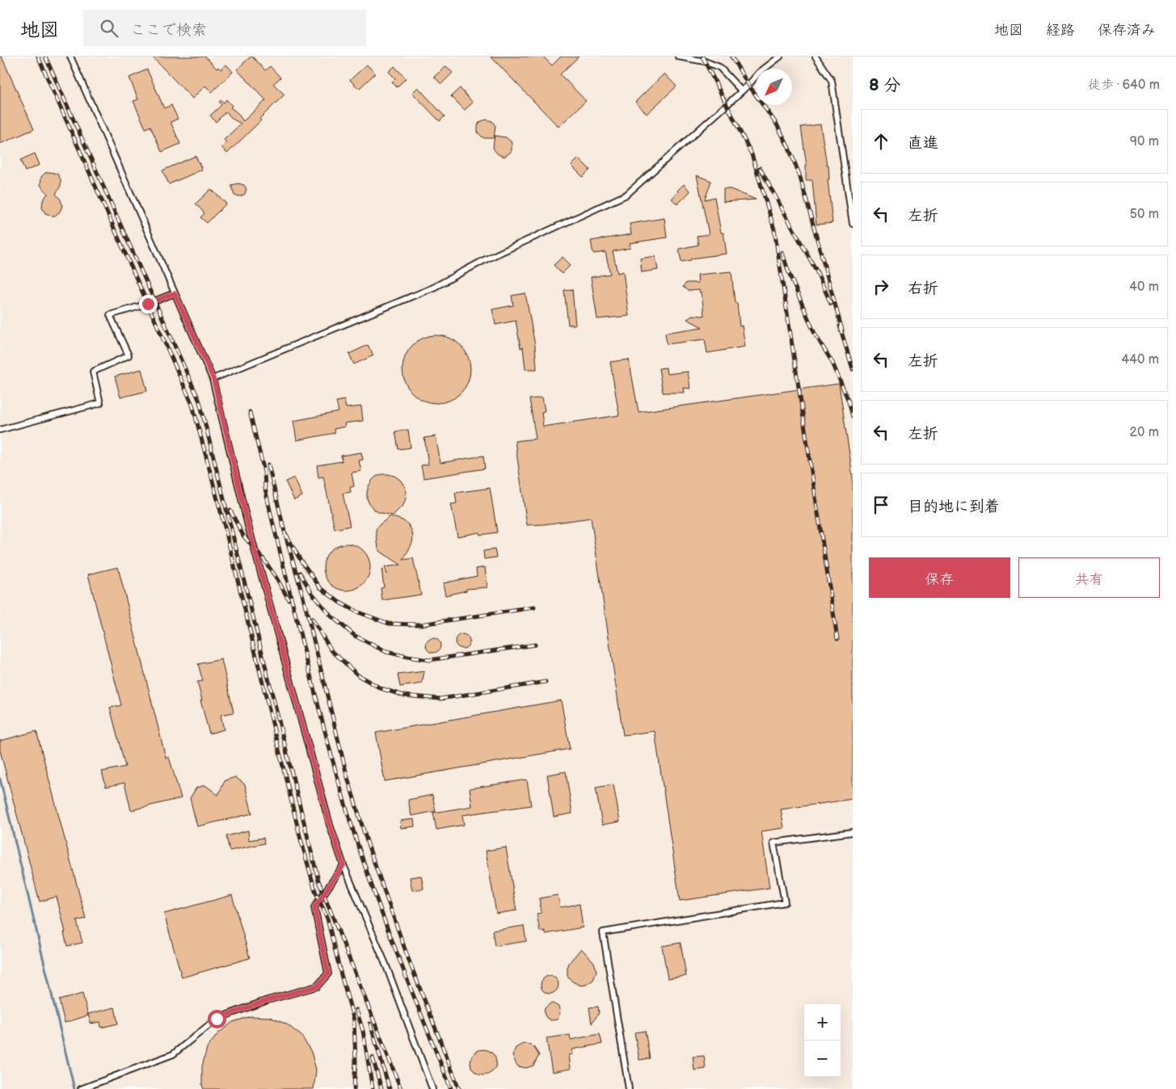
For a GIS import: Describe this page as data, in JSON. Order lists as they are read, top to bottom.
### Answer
{
  "north": "bottom left",
  "page": {
    "header": "地図",
    "search": "ここで検索",
    "nav": ["地図", "経路", "保存済み"],
    "heading": ["8 分", "徒歩 · 640 m"],
    "list": [
      ["直進", "90 m"],
      ["左折", "50 m"],
      ["右折", "40 m"],
      ["左折", "440 m"],
      ["左折", "20 m"],
      "目的地に到着"
    ],
    "buttons": ["保存", "共有"],
    "map_buttons": ["+", "−"]
  }
}
